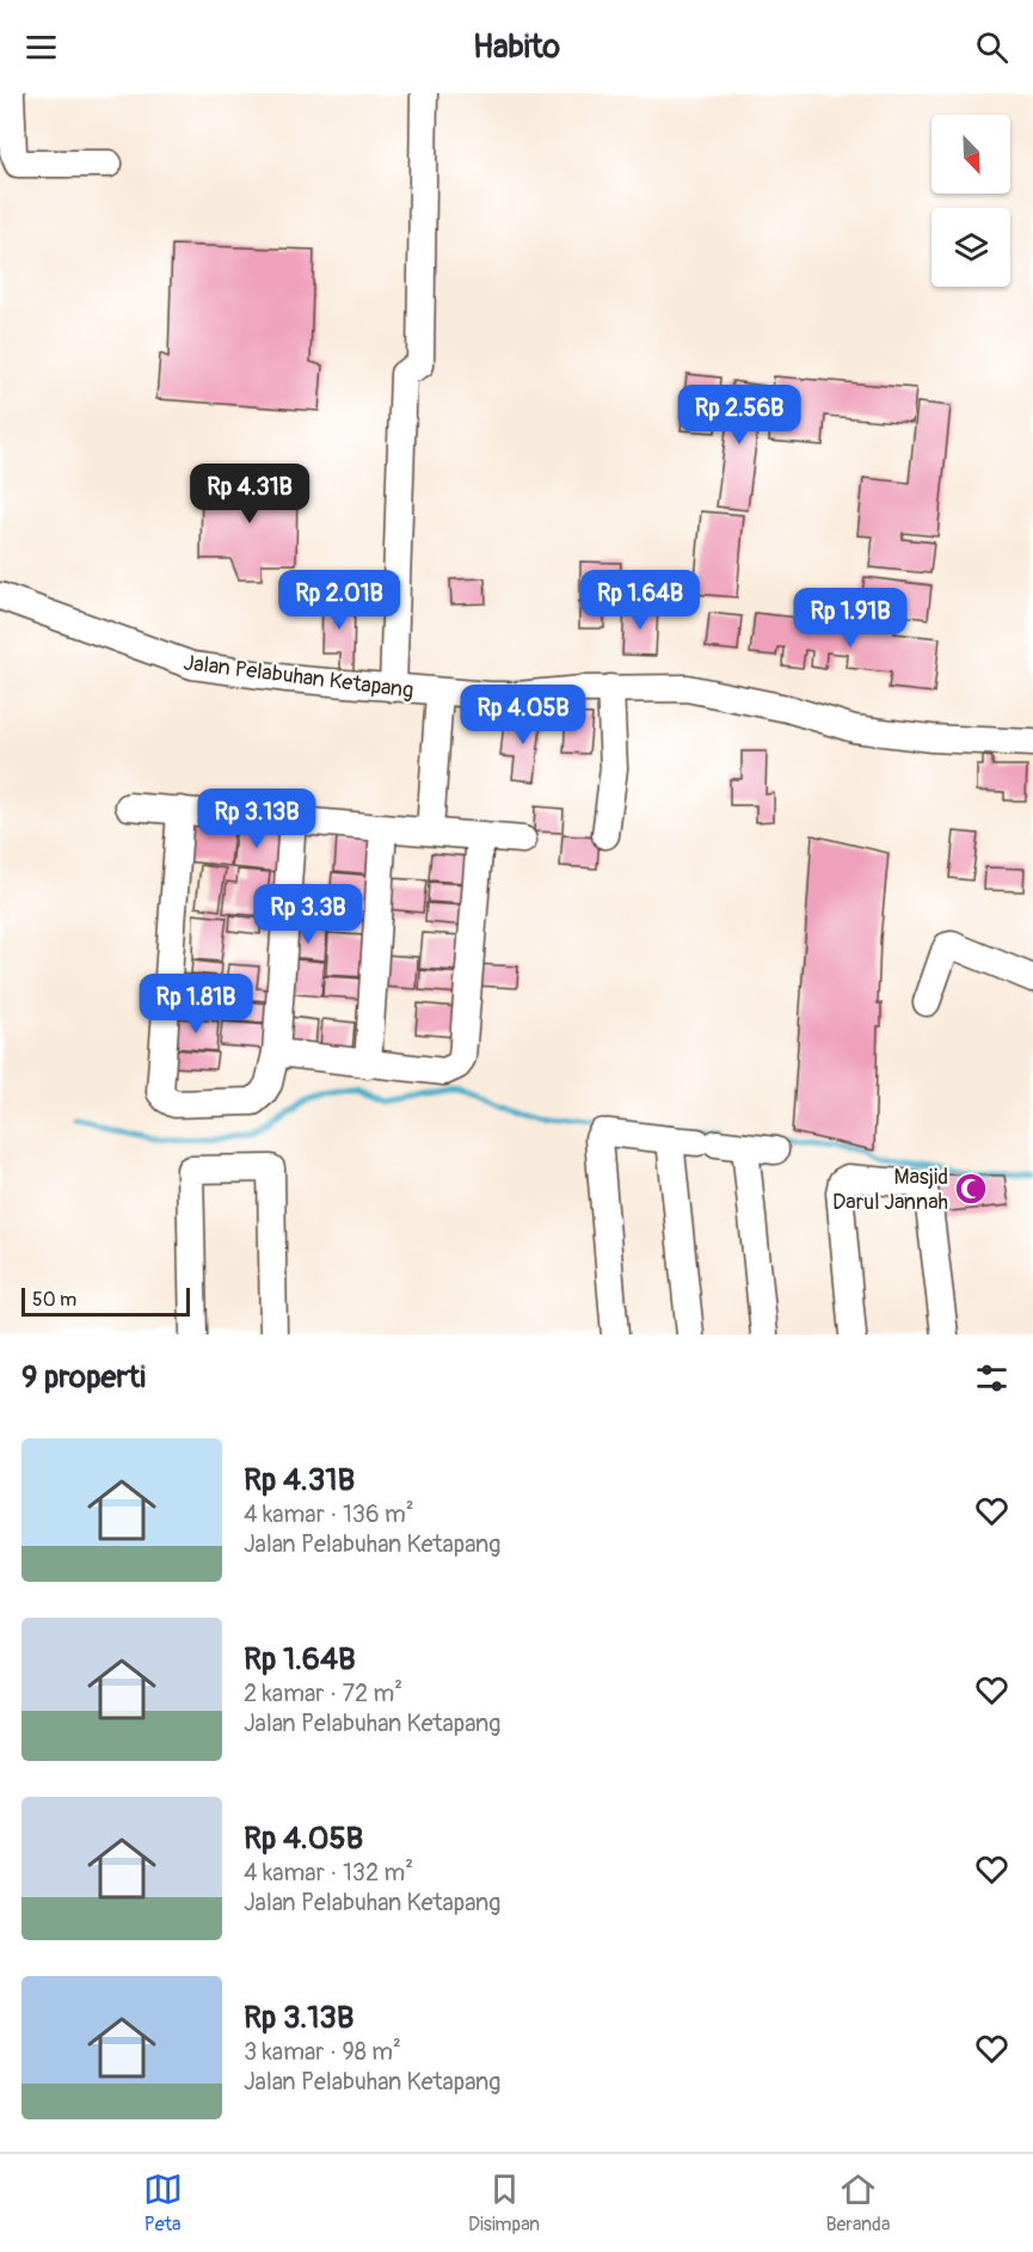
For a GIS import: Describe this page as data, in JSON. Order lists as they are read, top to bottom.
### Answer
{
  "streets": {
    "street": ["Jalan Pelabuhan Ketapang"]
  },
  "places": {
    "mosque": ["Masjid Darul Jannah"]
  },
  "scale_bar": "50 m",
  "north": "bottom right",
  "page": {
    "header": "Habito",
    "price": [
      "Rp 2.56B",
      "Rp 4.31B",
      "Rp 2.01B",
      "Rp 1.64B",
      "Rp 1.91B",
      "Rp 4.05B",
      "Rp 3.13B",
      "Rp 3.3B",
      "Rp 1.81B"
    ],
    "scale": "50 m",
    "heading": "9 properti",
    "list": [
      {
        "name": "Rp 4.31B",
        "note": "4 kamar · 136 m² · Jalan Pelabuhan Ketapang"
      },
      {
        "name": "Rp 1.64B",
        "note": "2 kamar · 72 m² · Jalan Pelabuhan Ketapang"
      },
      {
        "name": "Rp 4.05B",
        "note": "4 kamar · 132 m² · Jalan Pelabuhan Ketapang"
      },
      {
        "name": "Rp 3.13B",
        "note": "3 kamar · 98 m² · Jalan Pelabuhan Ketapang"
      }
    ],
    "tabs": ["Peta", "Disimpan", "Beranda"]
  }
}
